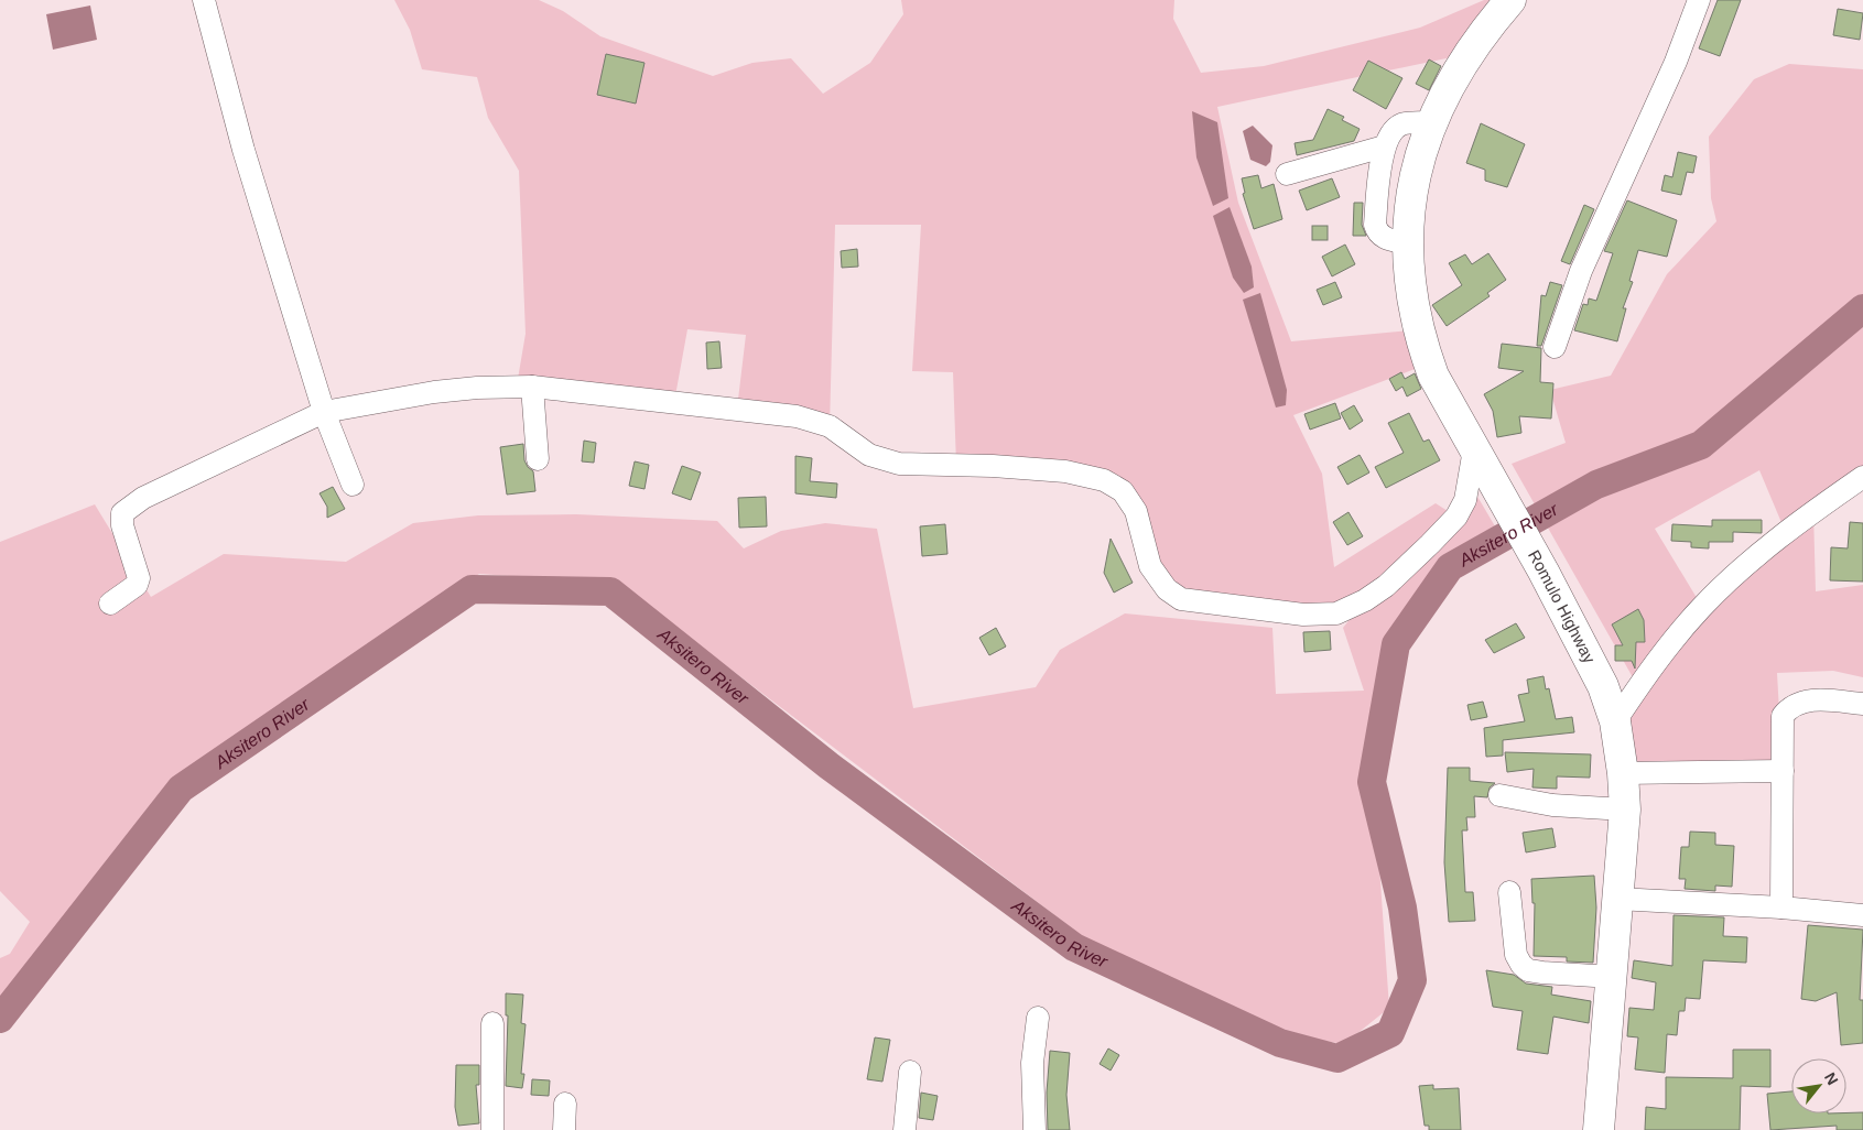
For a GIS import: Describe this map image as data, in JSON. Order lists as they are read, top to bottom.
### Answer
{
  "streets": {
    "highway": ["Romulo Highway"]
  },
  "water": ["Aksitero River"],
  "north": "top right"
}
